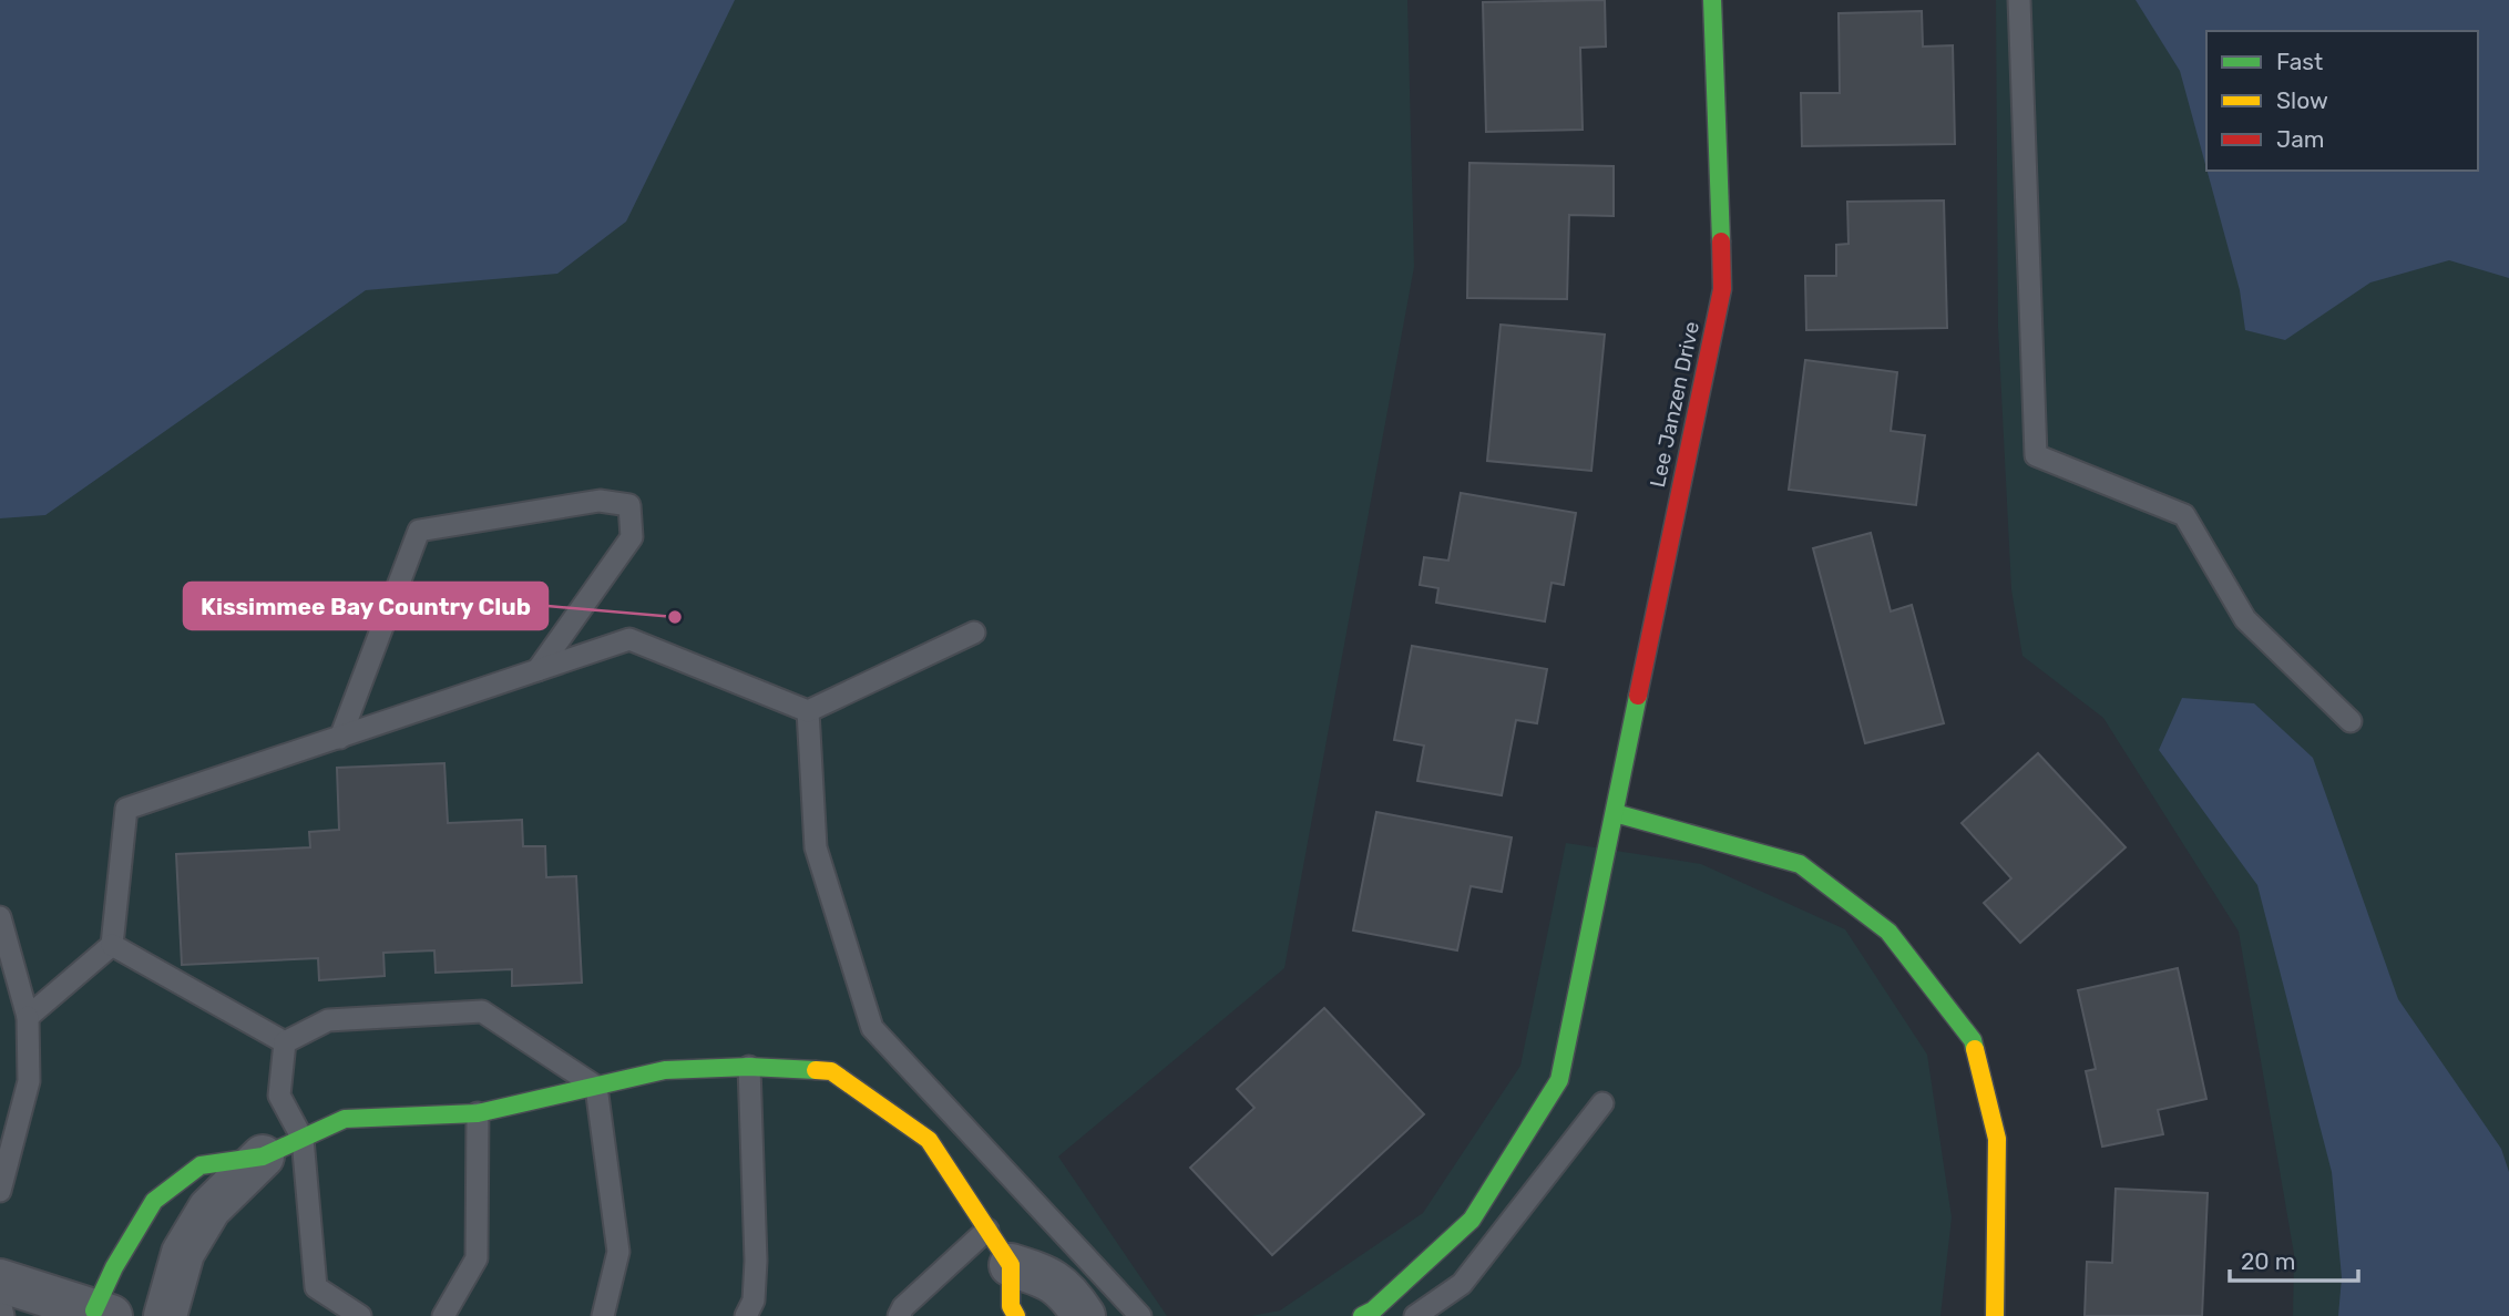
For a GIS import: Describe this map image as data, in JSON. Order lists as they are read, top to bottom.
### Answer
{
  "streets": {
    "street": ["Lee Janzen Drive"]
  },
  "places": ["Kissimmee Bay Country Club"],
  "legend": ["Fast", "Slow", "Jam"],
  "scale_bar": "20 m"
}
